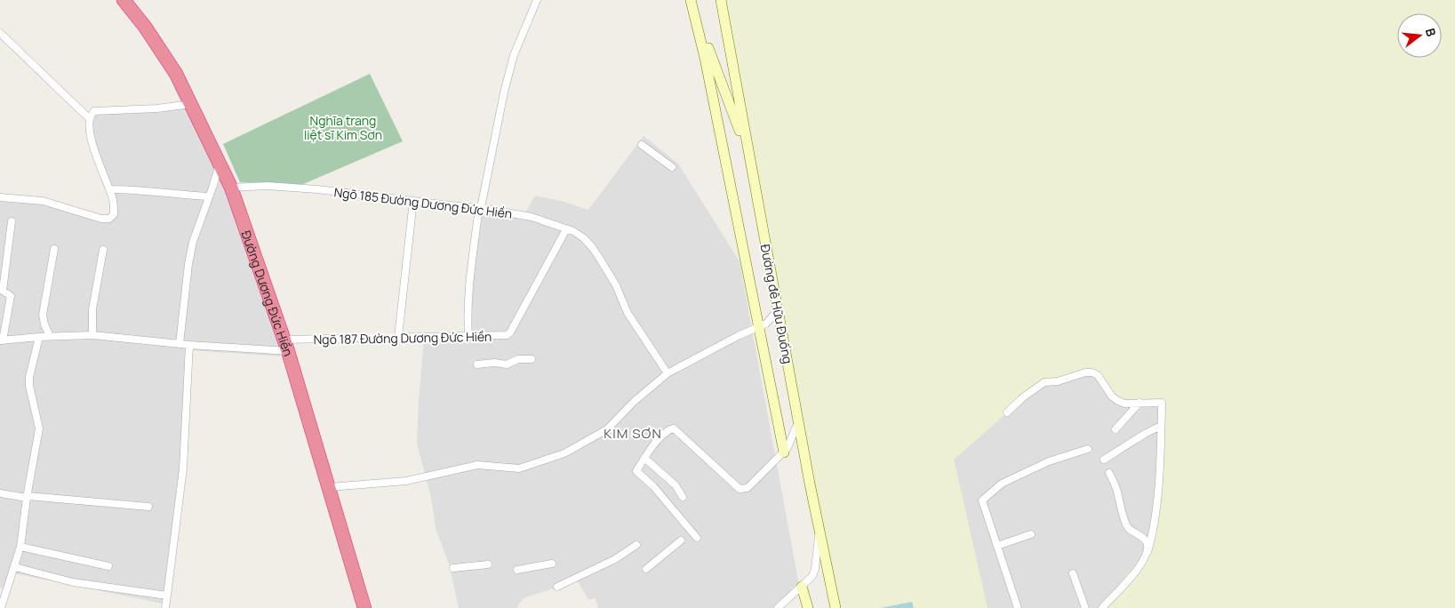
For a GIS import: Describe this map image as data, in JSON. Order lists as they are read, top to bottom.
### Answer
{
  "streets": {
    "highway": ["Đường Dương Đức Hiền"],
    "main road": ["Đường đê Hữu Đuống"],
    "street": ["Ngõ 185 Đường Dương Đức Hiền", "Ngõ 187 Đường Dương Đức Hiền"]
  },
  "crossings": [
    ["Ngõ 185 Đường Dương Đức Hiền", "Đường Dương Đức Hiền"],
    ["Ngõ 185 Đường Dương Đức Hiền", "Ngõ 187 Đường Dương Đức Hiền"],
    ["Đường Dương Đức Hiền", "Ngõ 187 Đường Dương Đức Hiền"]
  ],
  "districts": ["KIM SƠN"],
  "parks": ["Nghĩa trang liệt sĩ Kim Sơn"],
  "north": "right"
}
